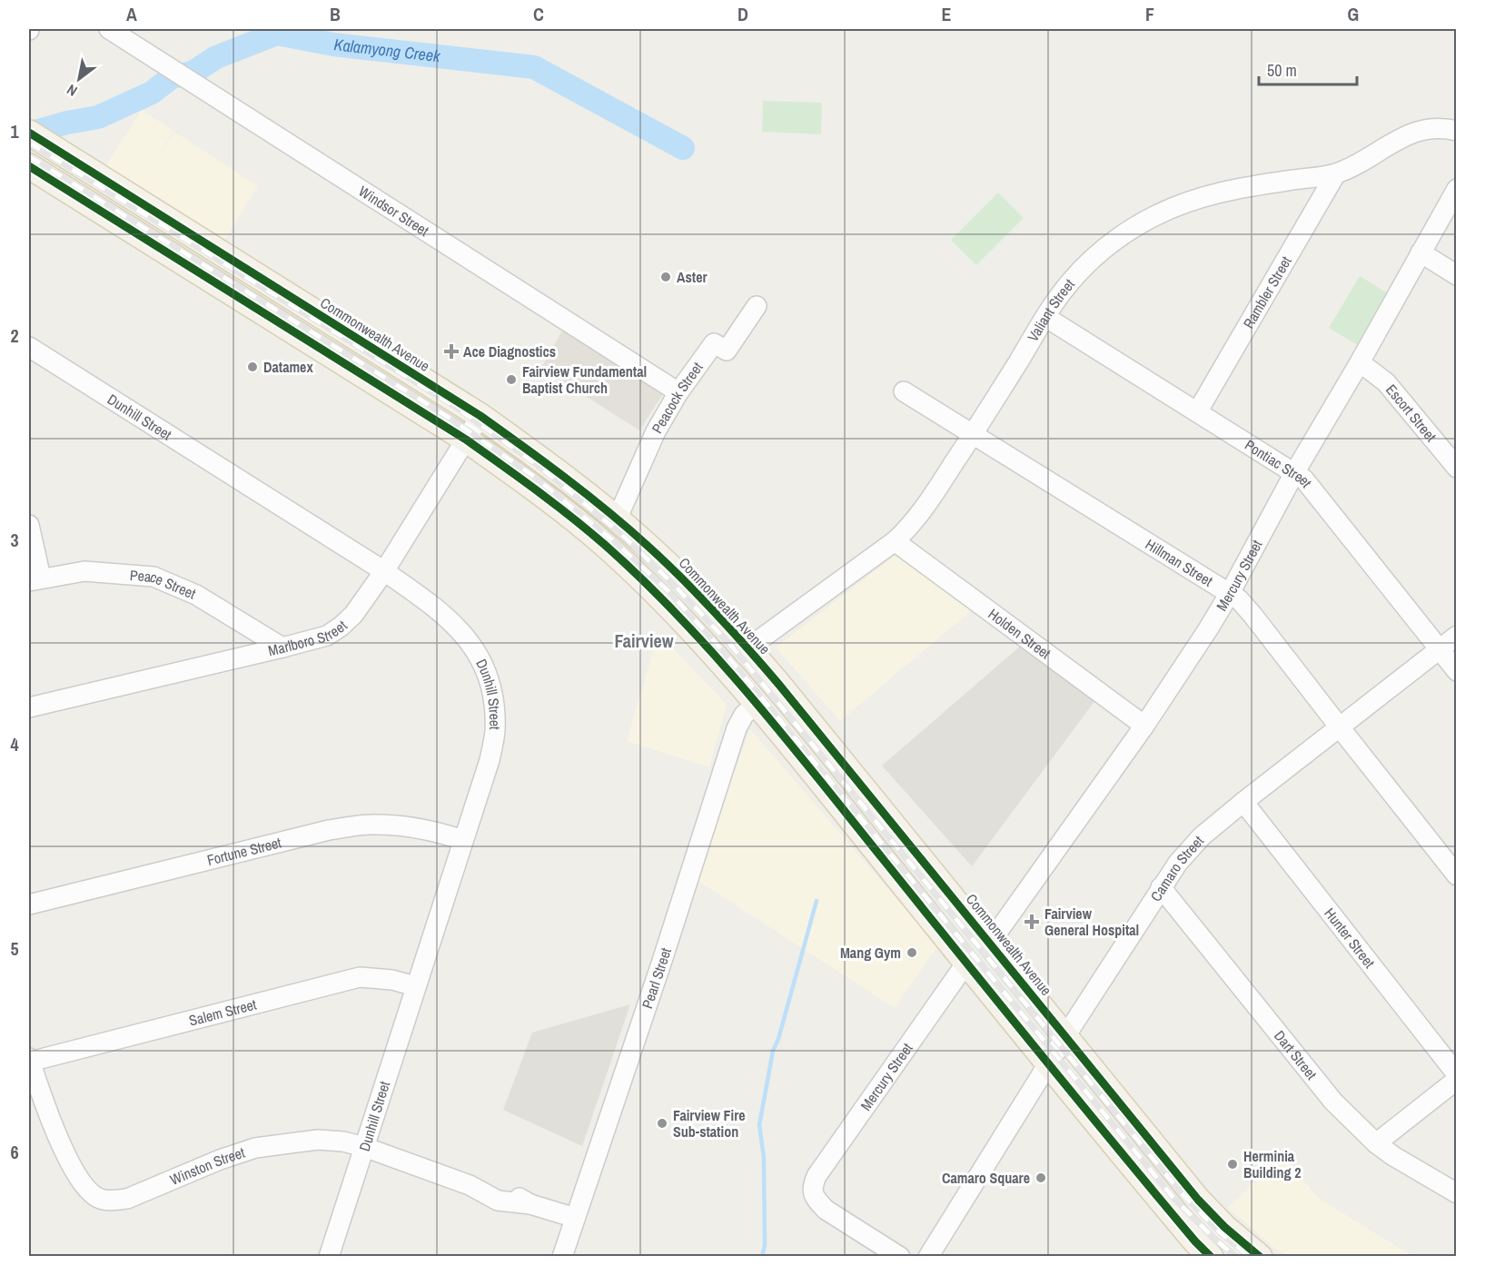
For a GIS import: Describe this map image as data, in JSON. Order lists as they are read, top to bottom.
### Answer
{
  "streets": {
    "main road": ["Commonwealth Avenue"],
    "street": [
      "Windsor Street",
      "Rambler Street",
      "Valiant Street",
      "Peacock Street",
      "Escort Street",
      "Dunhill Street",
      "Pontiac Street",
      "Hillman Street",
      "Mercury Street",
      "Peace Street",
      "Holden Street",
      "Marlboro Street",
      "Fortune Street",
      "Camaro Street",
      "Hunter Street",
      "Pearl Street",
      "Salem Street",
      "Dart Street",
      "Winston Street"
    ]
  },
  "crossings": [
    ["Windsor Street", "Peacock Street"],
    ["Rambler Street", "Valiant Street"],
    ["Rambler Street", "Pontiac Street"],
    ["Valiant Street", "Commonwealth Avenue"],
    ["Valiant Street", "Pontiac Street"],
    ["Valiant Street", "Hillman Street"],
    ["Valiant Street", "Holden Street"],
    ["Commonwealth Avenue", "Peacock Street"],
    ["Commonwealth Avenue", "Mercury Street"],
    ["Commonwealth Avenue", "Marlboro Street"],
    ["Commonwealth Avenue", "Camaro Street"],
    ["Escort Street", "Mercury Street"],
    ["Dunhill Street", "Marlboro Street"],
    ["Dunhill Street", "Fortune Street"],
    ["Dunhill Street", "Salem Street"],
    ["Dunhill Street", "Winston Street"],
    ["Pontiac Street", "Mercury Street"],
    ["Pontiac Street", "Camaro Street"],
    ["Hillman Street", "Mercury Street"],
    ["Hillman Street", "Camaro Street"],
    ["Mercury Street", "Holden Street"],
    ["Peace Street", "Marlboro Street"],
    ["Camaro Street", "Hunter Street"],
    ["Camaro Street", "Dart Street"],
    ["Pearl Street", "Winston Street"],
    ["Salem Street", "Winston Street"]
  ],
  "districts": ["Fairview"],
  "water": ["Kalamyong Creek"],
  "places": {
    "other": [
      "Aster",
      "Datamex",
      "Fairview Fundamental Baptist Church",
      "Mang Gym",
      "Fairview Fire Sub-station",
      "Herminia Building 2",
      "Camaro Square"
    ],
    "health": ["Ace Diagnostics", "Fairview General Hospital"]
  },
  "scale_bar": "50 m",
  "north": "bottom left",
  "grid": {
    "columns": [
      "A",
      "B",
      "C",
      "D",
      "E",
      "F",
      "G"
    ],
    "rows": [
      "1",
      "2",
      "3",
      "4",
      "5",
      "6"
    ]
  }
}
